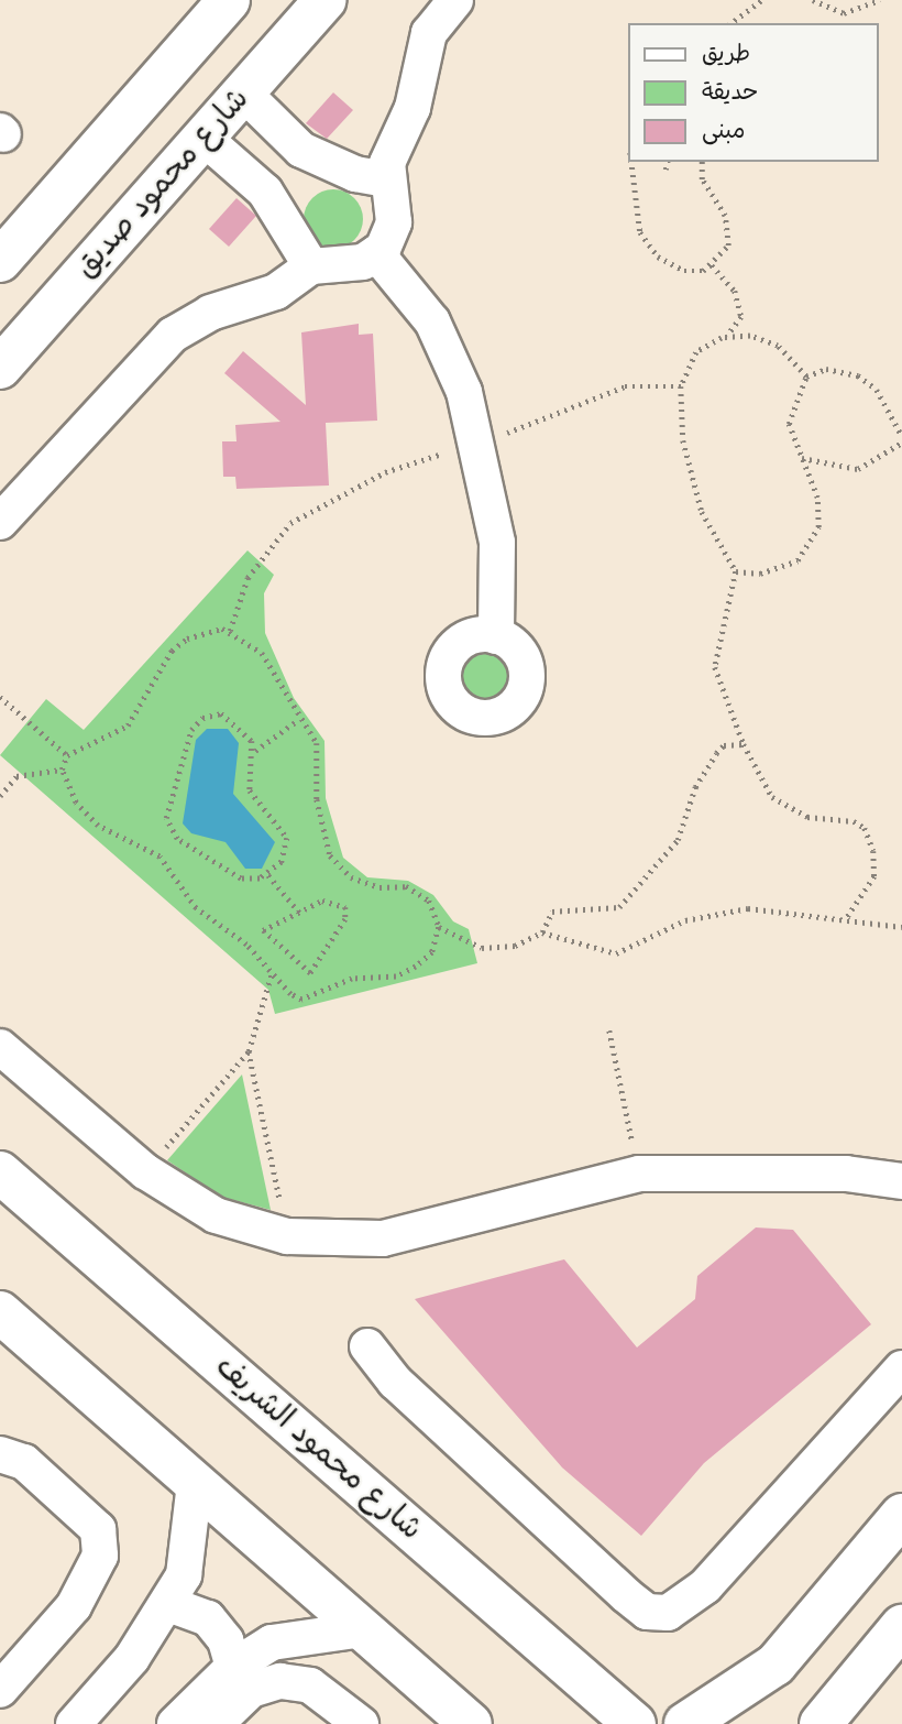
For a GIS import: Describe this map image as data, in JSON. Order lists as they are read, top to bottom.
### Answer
{
  "streets": {
    "street": ["شارع محمود صديق", "شارع محمود الشريف"]
  },
  "legend": ["طريق", "حديقة", "مبنى"]
}
